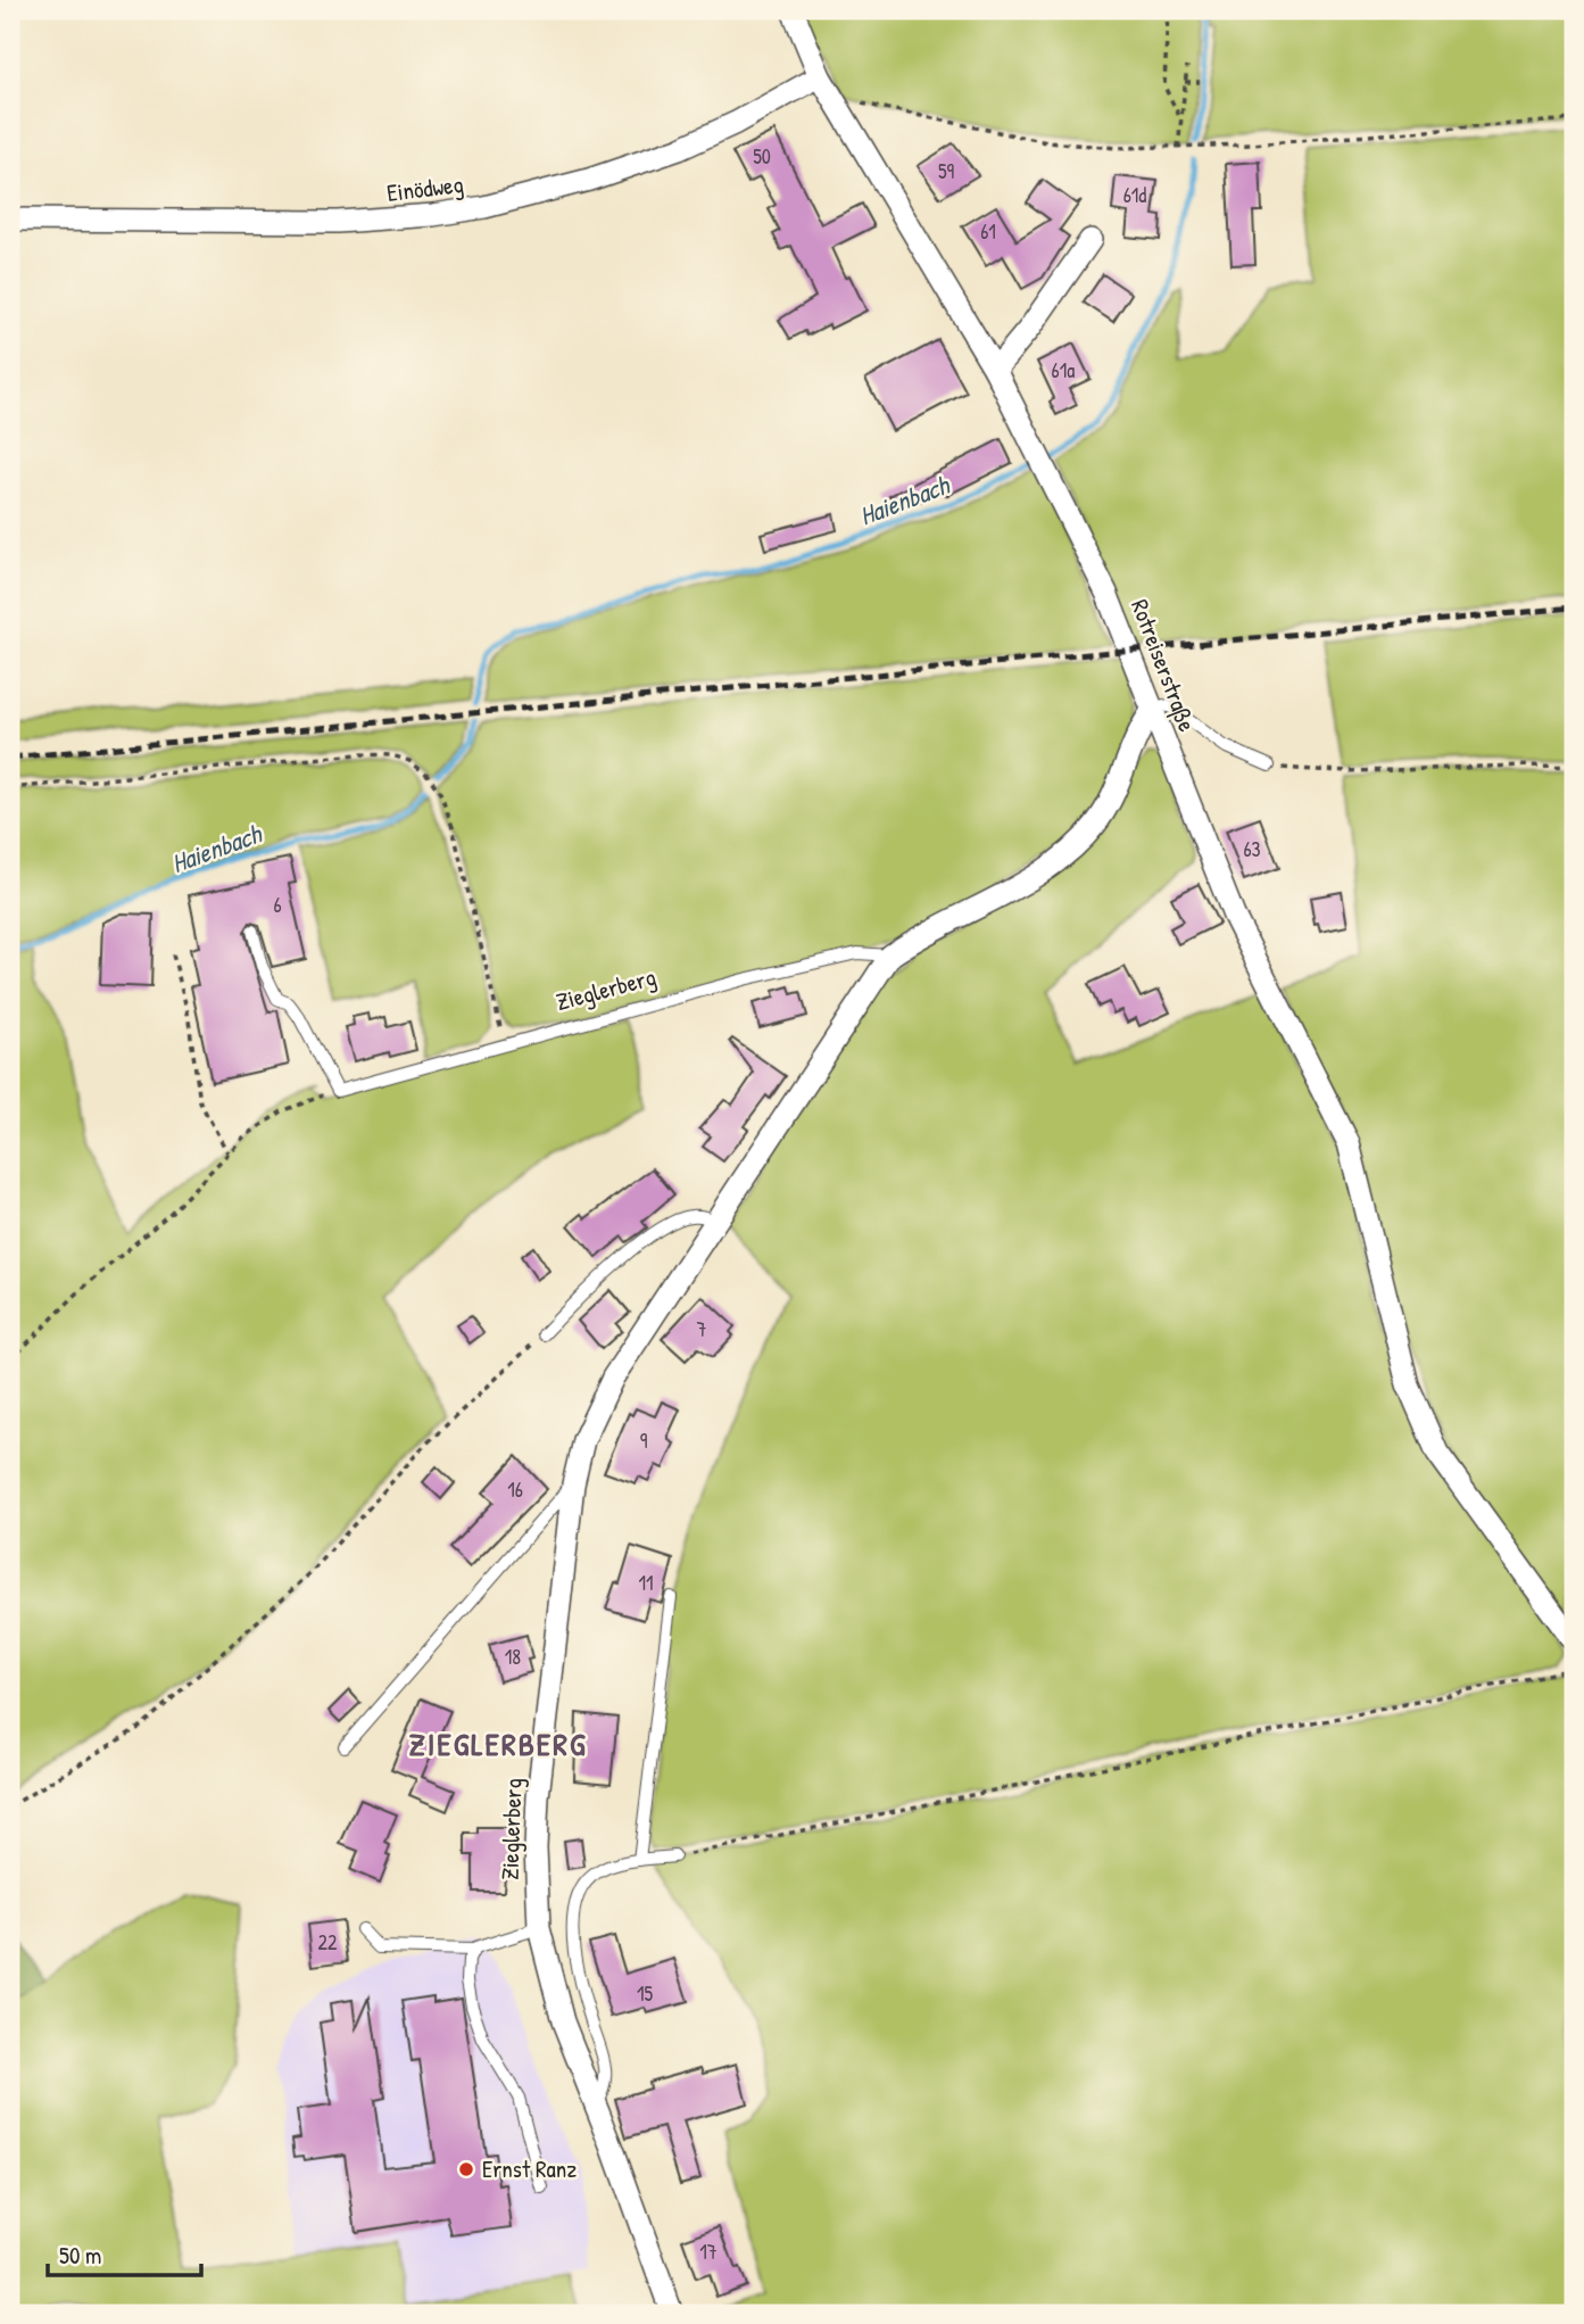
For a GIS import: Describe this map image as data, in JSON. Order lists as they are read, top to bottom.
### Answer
{
  "streets": {
    "street": ["Einödweg", "Rotreiserstraße", "Zieglerberg"]
  },
  "crossings": [
    ["Einödweg", "Rotreiserstraße"],
    ["Rotreiserstraße", "Zieglerberg"]
  ],
  "districts": ["ZIEGLERBERG"],
  "water": ["Haienbach"],
  "places": ["Ernst Ranz"],
  "house_numbers": [
    "50",
    "59",
    "61d",
    "61",
    "61a",
    "63",
    "6",
    "7",
    "9",
    "16",
    "11",
    "18",
    "22",
    "15",
    "17"
  ],
  "scale_bar": "50 m"
}
